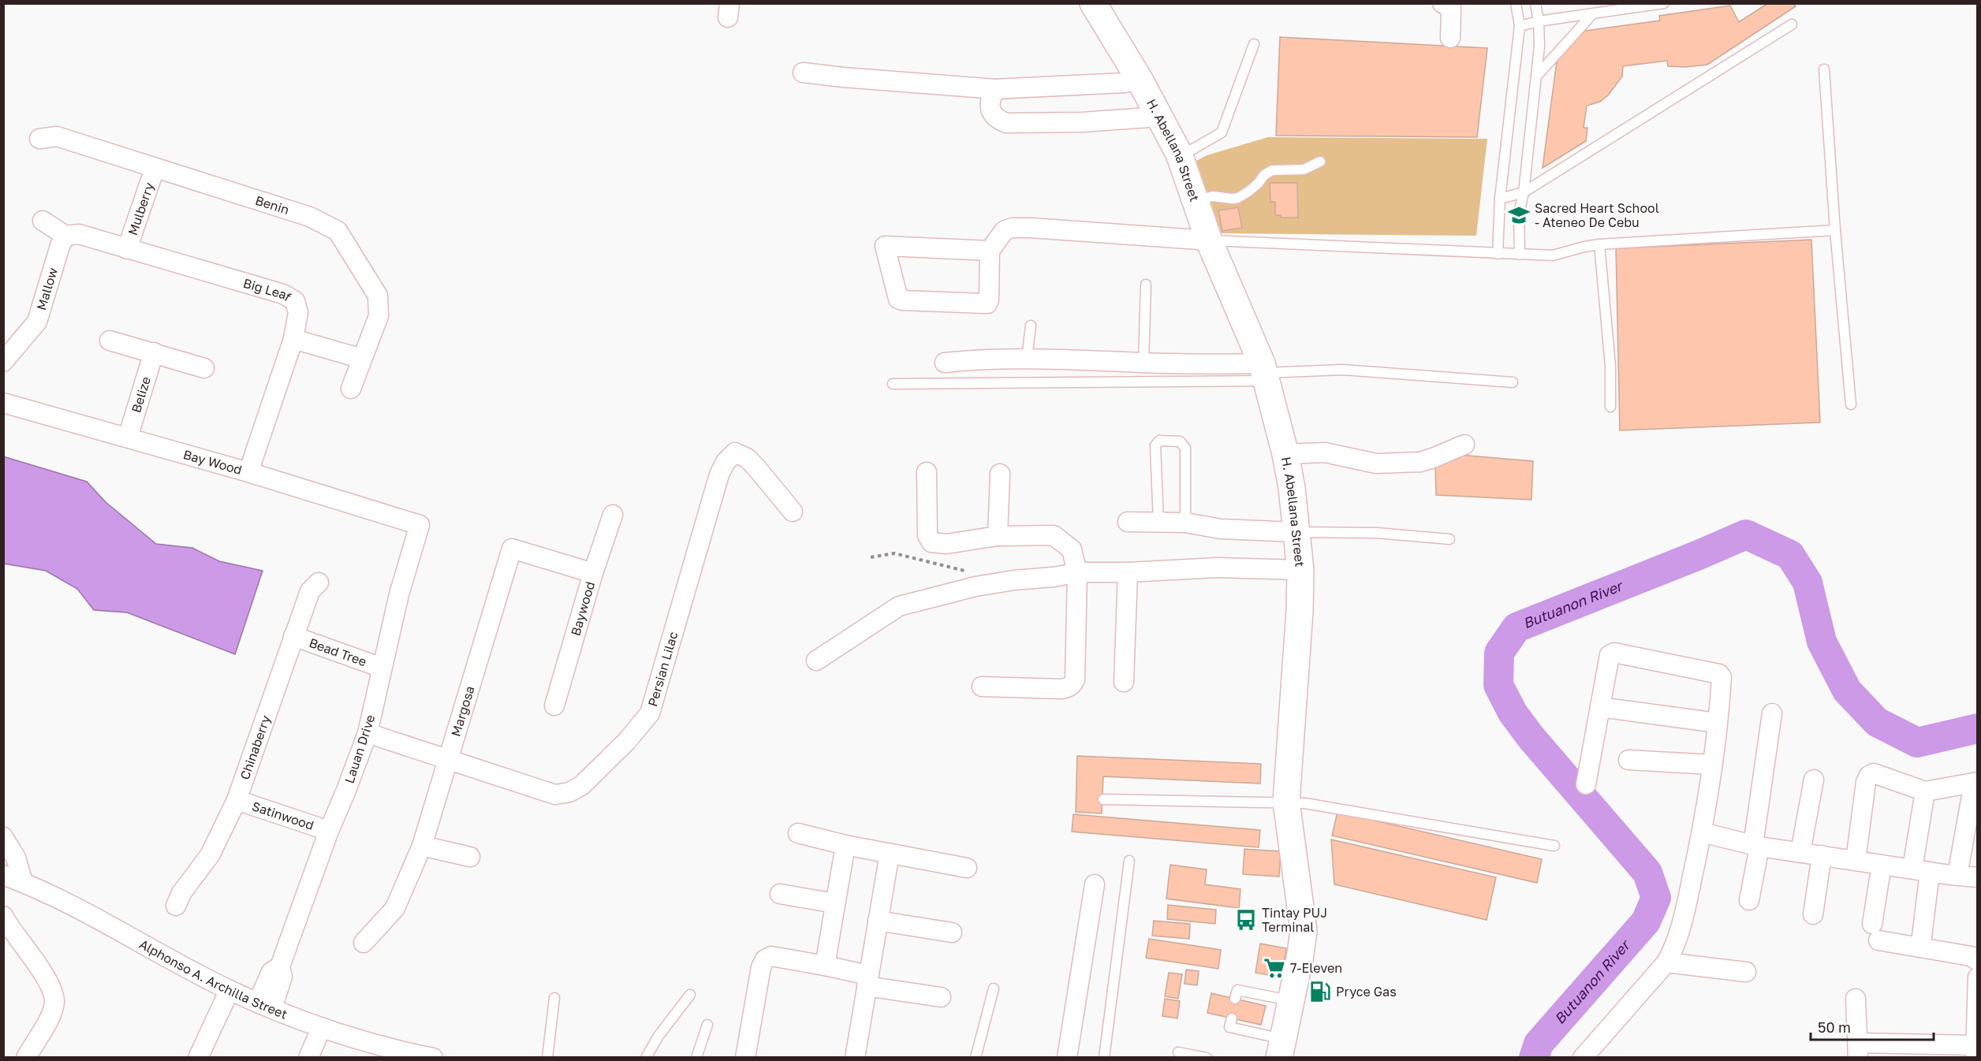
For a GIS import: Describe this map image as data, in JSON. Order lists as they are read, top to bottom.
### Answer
{
  "streets": {
    "main road": ["H. Abellana Street"],
    "street": [
      "Benin",
      "Mulberry",
      "Mallow",
      "Big Leaf",
      "Belize",
      "Bay Wood",
      "Baywood",
      "Bead Tree",
      "Persian Lilac",
      "Margosa",
      "Chinaberry",
      "Lauan Drive",
      "Satinwood",
      "Alphonso A. Archilla Street"
    ]
  },
  "crossings": [
    ["Benin", "Mulberry"],
    ["Mulberry", "Big Leaf"],
    ["Mallow", "Big Leaf"],
    ["Big Leaf", "Bay Wood"],
    ["Belize", "Bay Wood"],
    ["Bay Wood", "Lauan Drive"],
    ["Baywood", "Margosa"],
    ["Bead Tree", "Chinaberry"],
    ["Bead Tree", "Lauan Drive"],
    ["Persian Lilac", "Margosa"],
    ["Persian Lilac", "Lauan Drive"],
    ["Chinaberry", "Satinwood"],
    ["Lauan Drive", "Satinwood"],
    ["Lauan Drive", "Alphonso A. Archilla Street"]
  ],
  "water": ["Butuanon River"],
  "places": {
    "school or university": ["Sacred Heart School - Ateneo De Cebu"],
    "bus stop": ["Tintay PUJ Terminal"],
    "supermarket": ["7-Eleven"],
    "fuel station": ["Pryce Gas"]
  },
  "scale_bar": "50 m"
}
